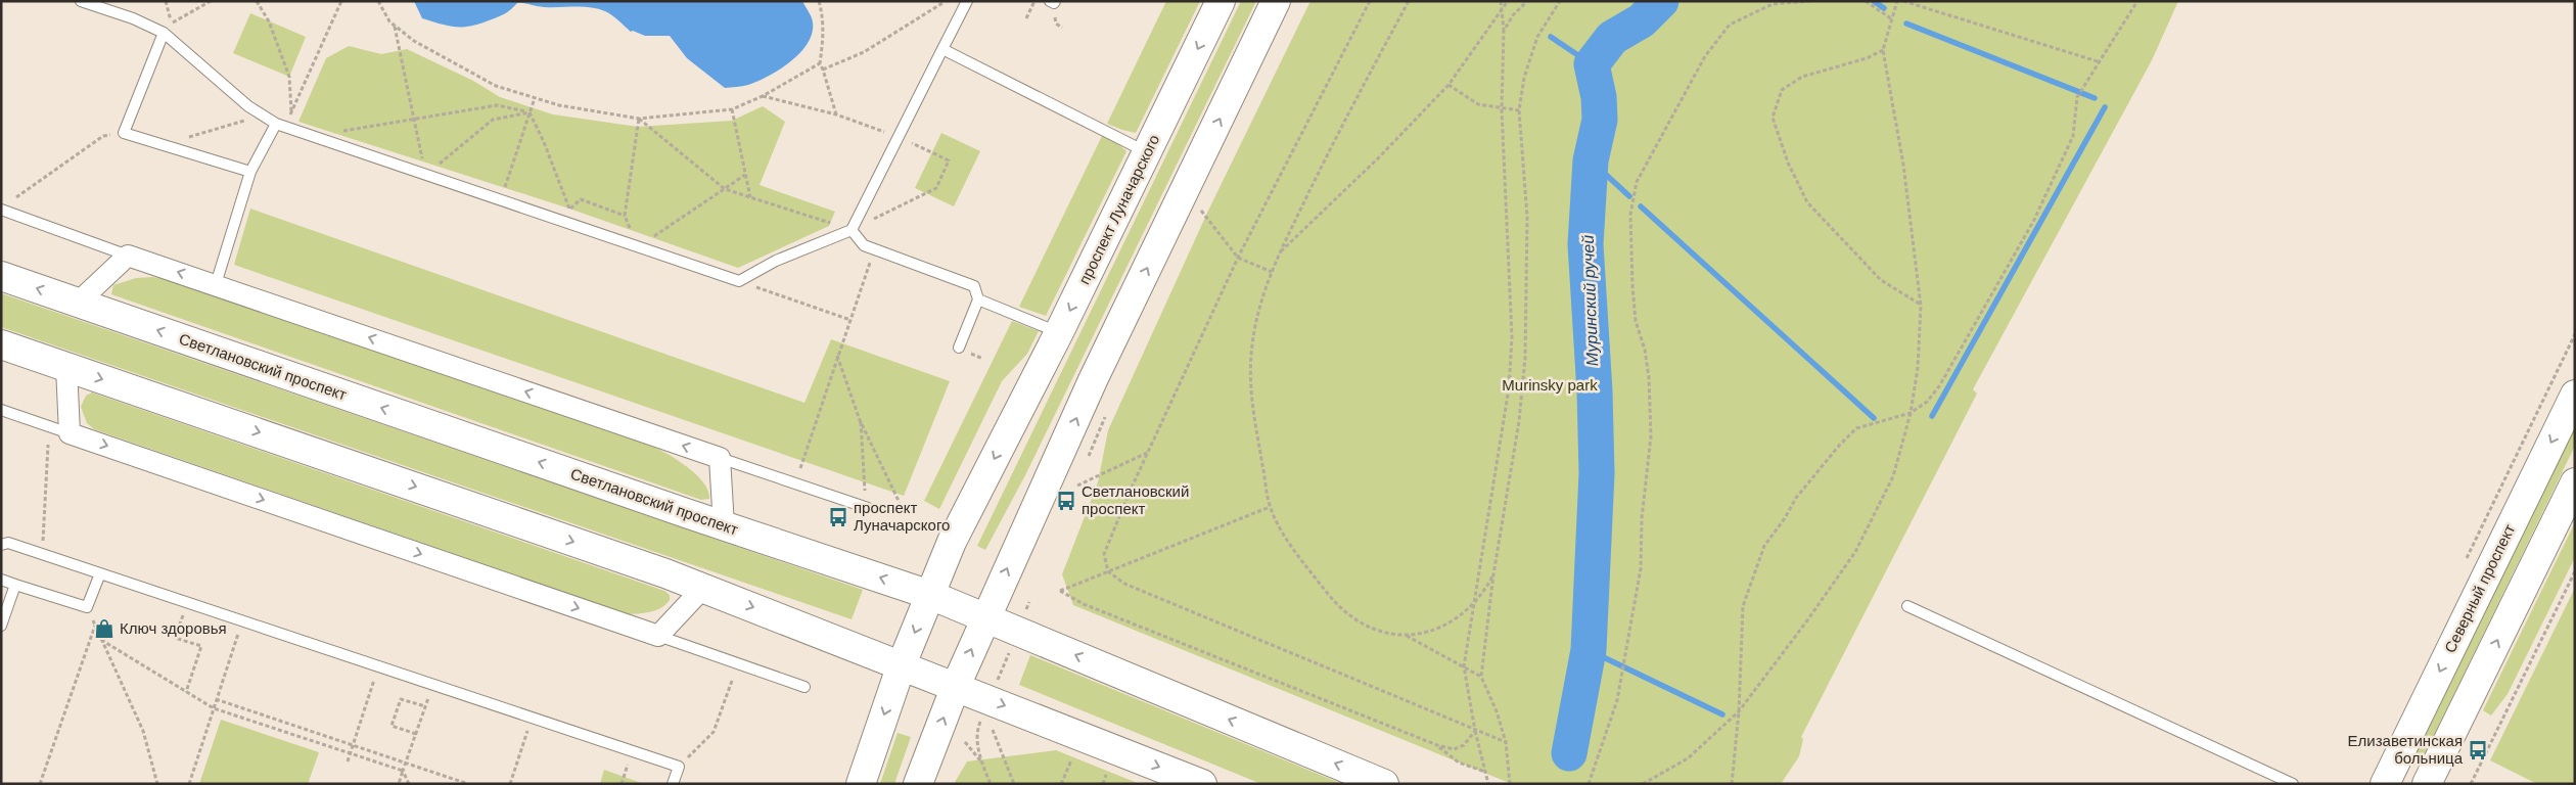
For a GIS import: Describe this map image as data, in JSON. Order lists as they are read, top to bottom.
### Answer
{
  "streets": {
    "main road": ["проспект Луначарского", "Светлановский проспект", "Северный проспект"]
  },
  "crossings": [
    ["проспект Луначарского", "Светлановский проспект"]
  ],
  "water": ["Муринский ручей"],
  "parks": ["Murinsky park"],
  "places": {
    "bus stop": ["Светлановский проспект", "проспект Луначарского", "Елизаветинская больница"],
    "shop": ["Ключ здоровья"]
  }
}
